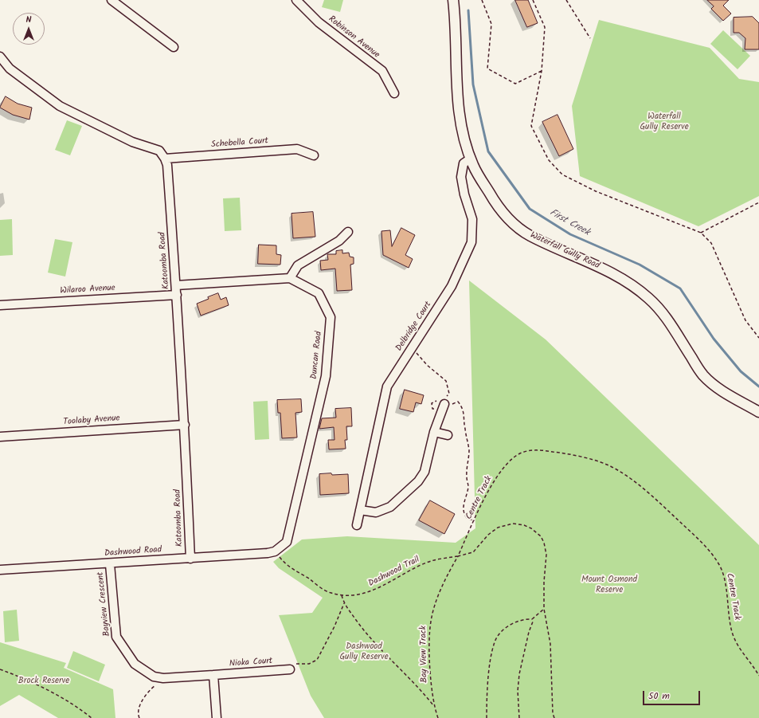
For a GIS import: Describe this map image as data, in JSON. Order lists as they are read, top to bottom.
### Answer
{
  "streets": {
    "street": [
      "Robinson Avenue",
      "Schebella Court",
      "Waterfall Gully Road",
      "Katoomba Road",
      "Wilaroo Avenue",
      "Delbridge Court",
      "Duncan Road",
      "Toolaby Avenue",
      "Dashwood Road",
      "Bayview Crescent",
      "Nioka Court"
    ],
    "path": ["Centre Track", "Dashwood Trail", "Bay View Track"]
  },
  "crossings": [
    ["Schebella Court", "Katoomba Road"],
    ["Waterfall Gully Road", "Delbridge Court"],
    ["Katoomba Road", "Wilaroo Avenue"],
    ["Katoomba Road", "Toolaby Avenue"],
    ["Katoomba Road", "Dashwood Road"],
    ["Duncan Road", "Dashwood Road"],
    ["Duncan Road", "Dashwood Trail"],
    ["Centre Track", "Dashwood Trail"],
    ["Centre Track", "Bay View Track"],
    ["Dashwood Road", "Dashwood Trail"],
    ["Dashwood Road", "Bayview Crescent"],
    ["Dashwood Trail", "Bay View Track"],
    ["Bayview Crescent", "Nioka Court"]
  ],
  "water": ["First Creek"],
  "parks": [
    "Waterfall Gully Reserve",
    "Mount Osmond Reserve",
    "Dashwood Gully Reserve",
    "Brock Reserve"
  ],
  "scale_bar": "50 m",
  "north": "top"
}
